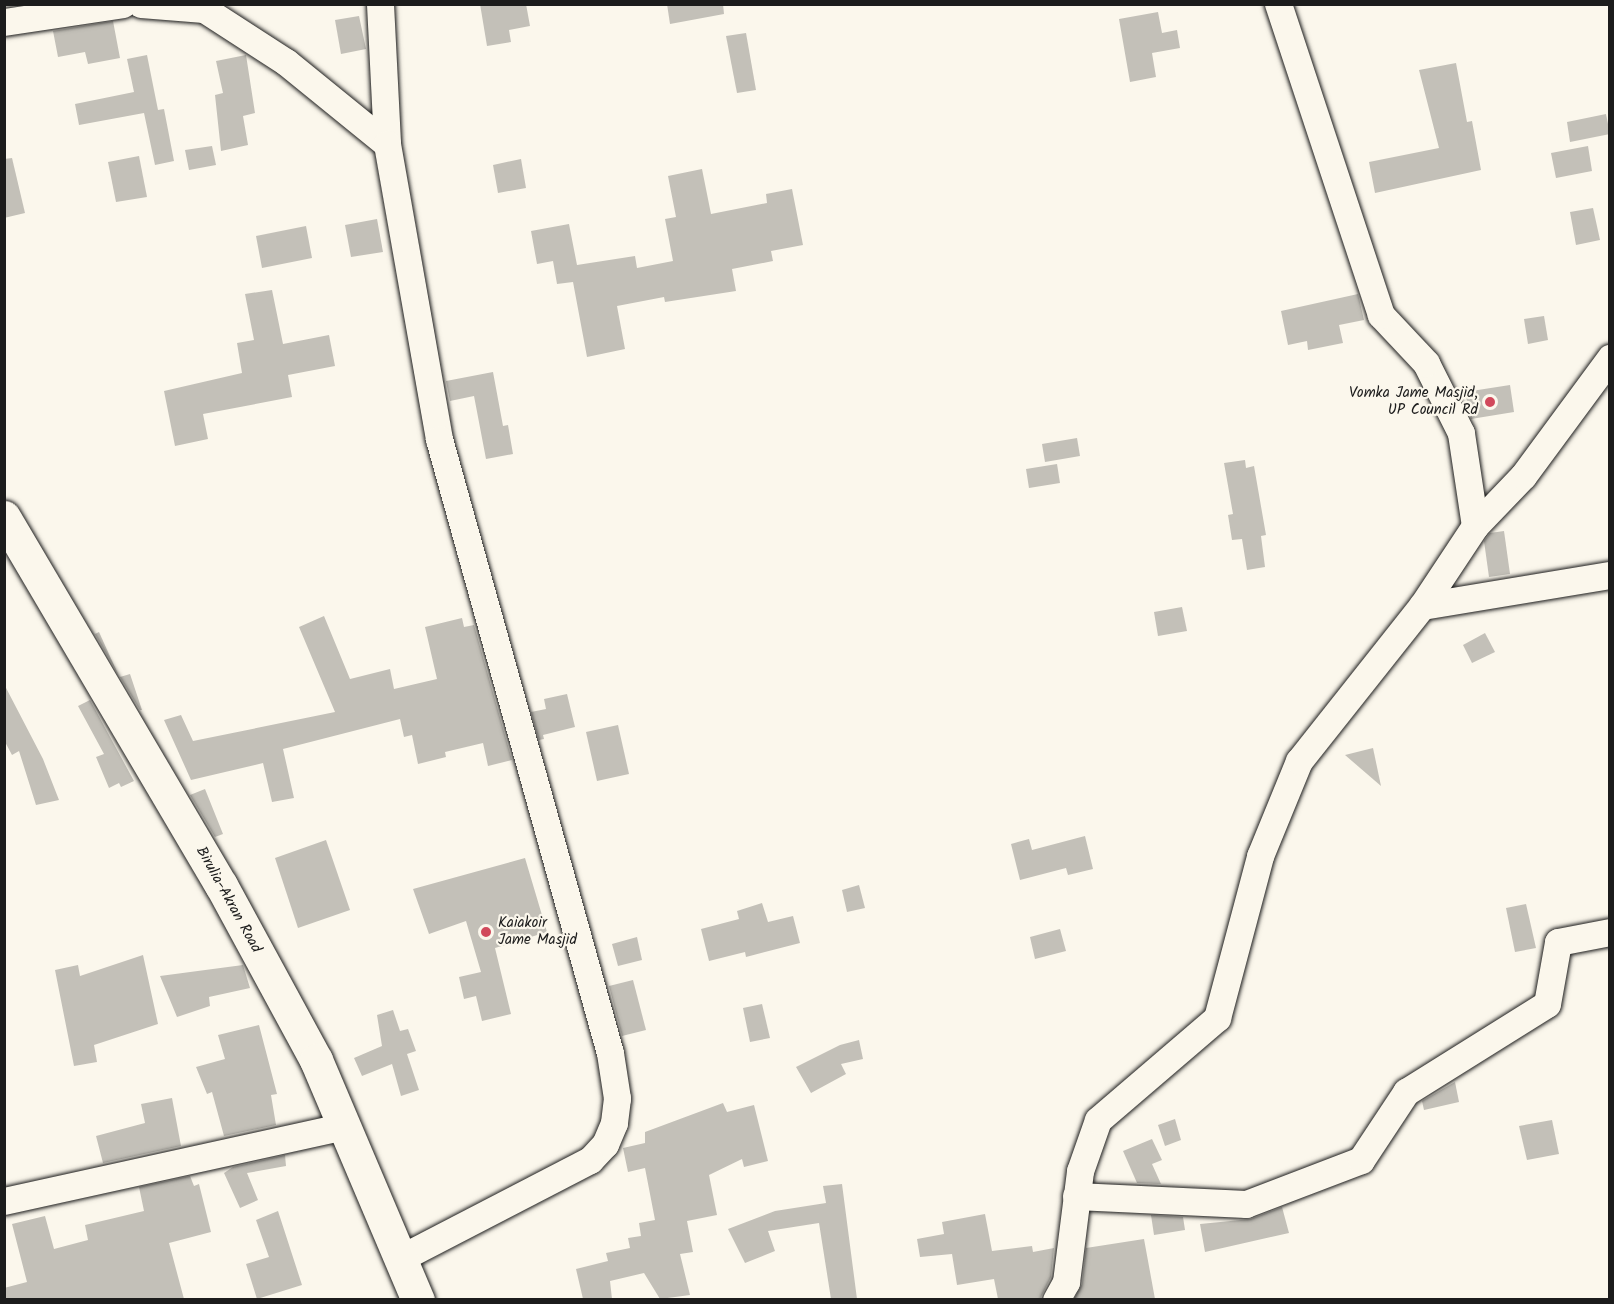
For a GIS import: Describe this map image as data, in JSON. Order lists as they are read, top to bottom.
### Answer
{
  "streets": {
    "street": ["Birulia-Akran Road"]
  },
  "places": ["Vomka Jame Masjid, UP Council Rd", "Kaiakoir Jame Masjid"]
}
